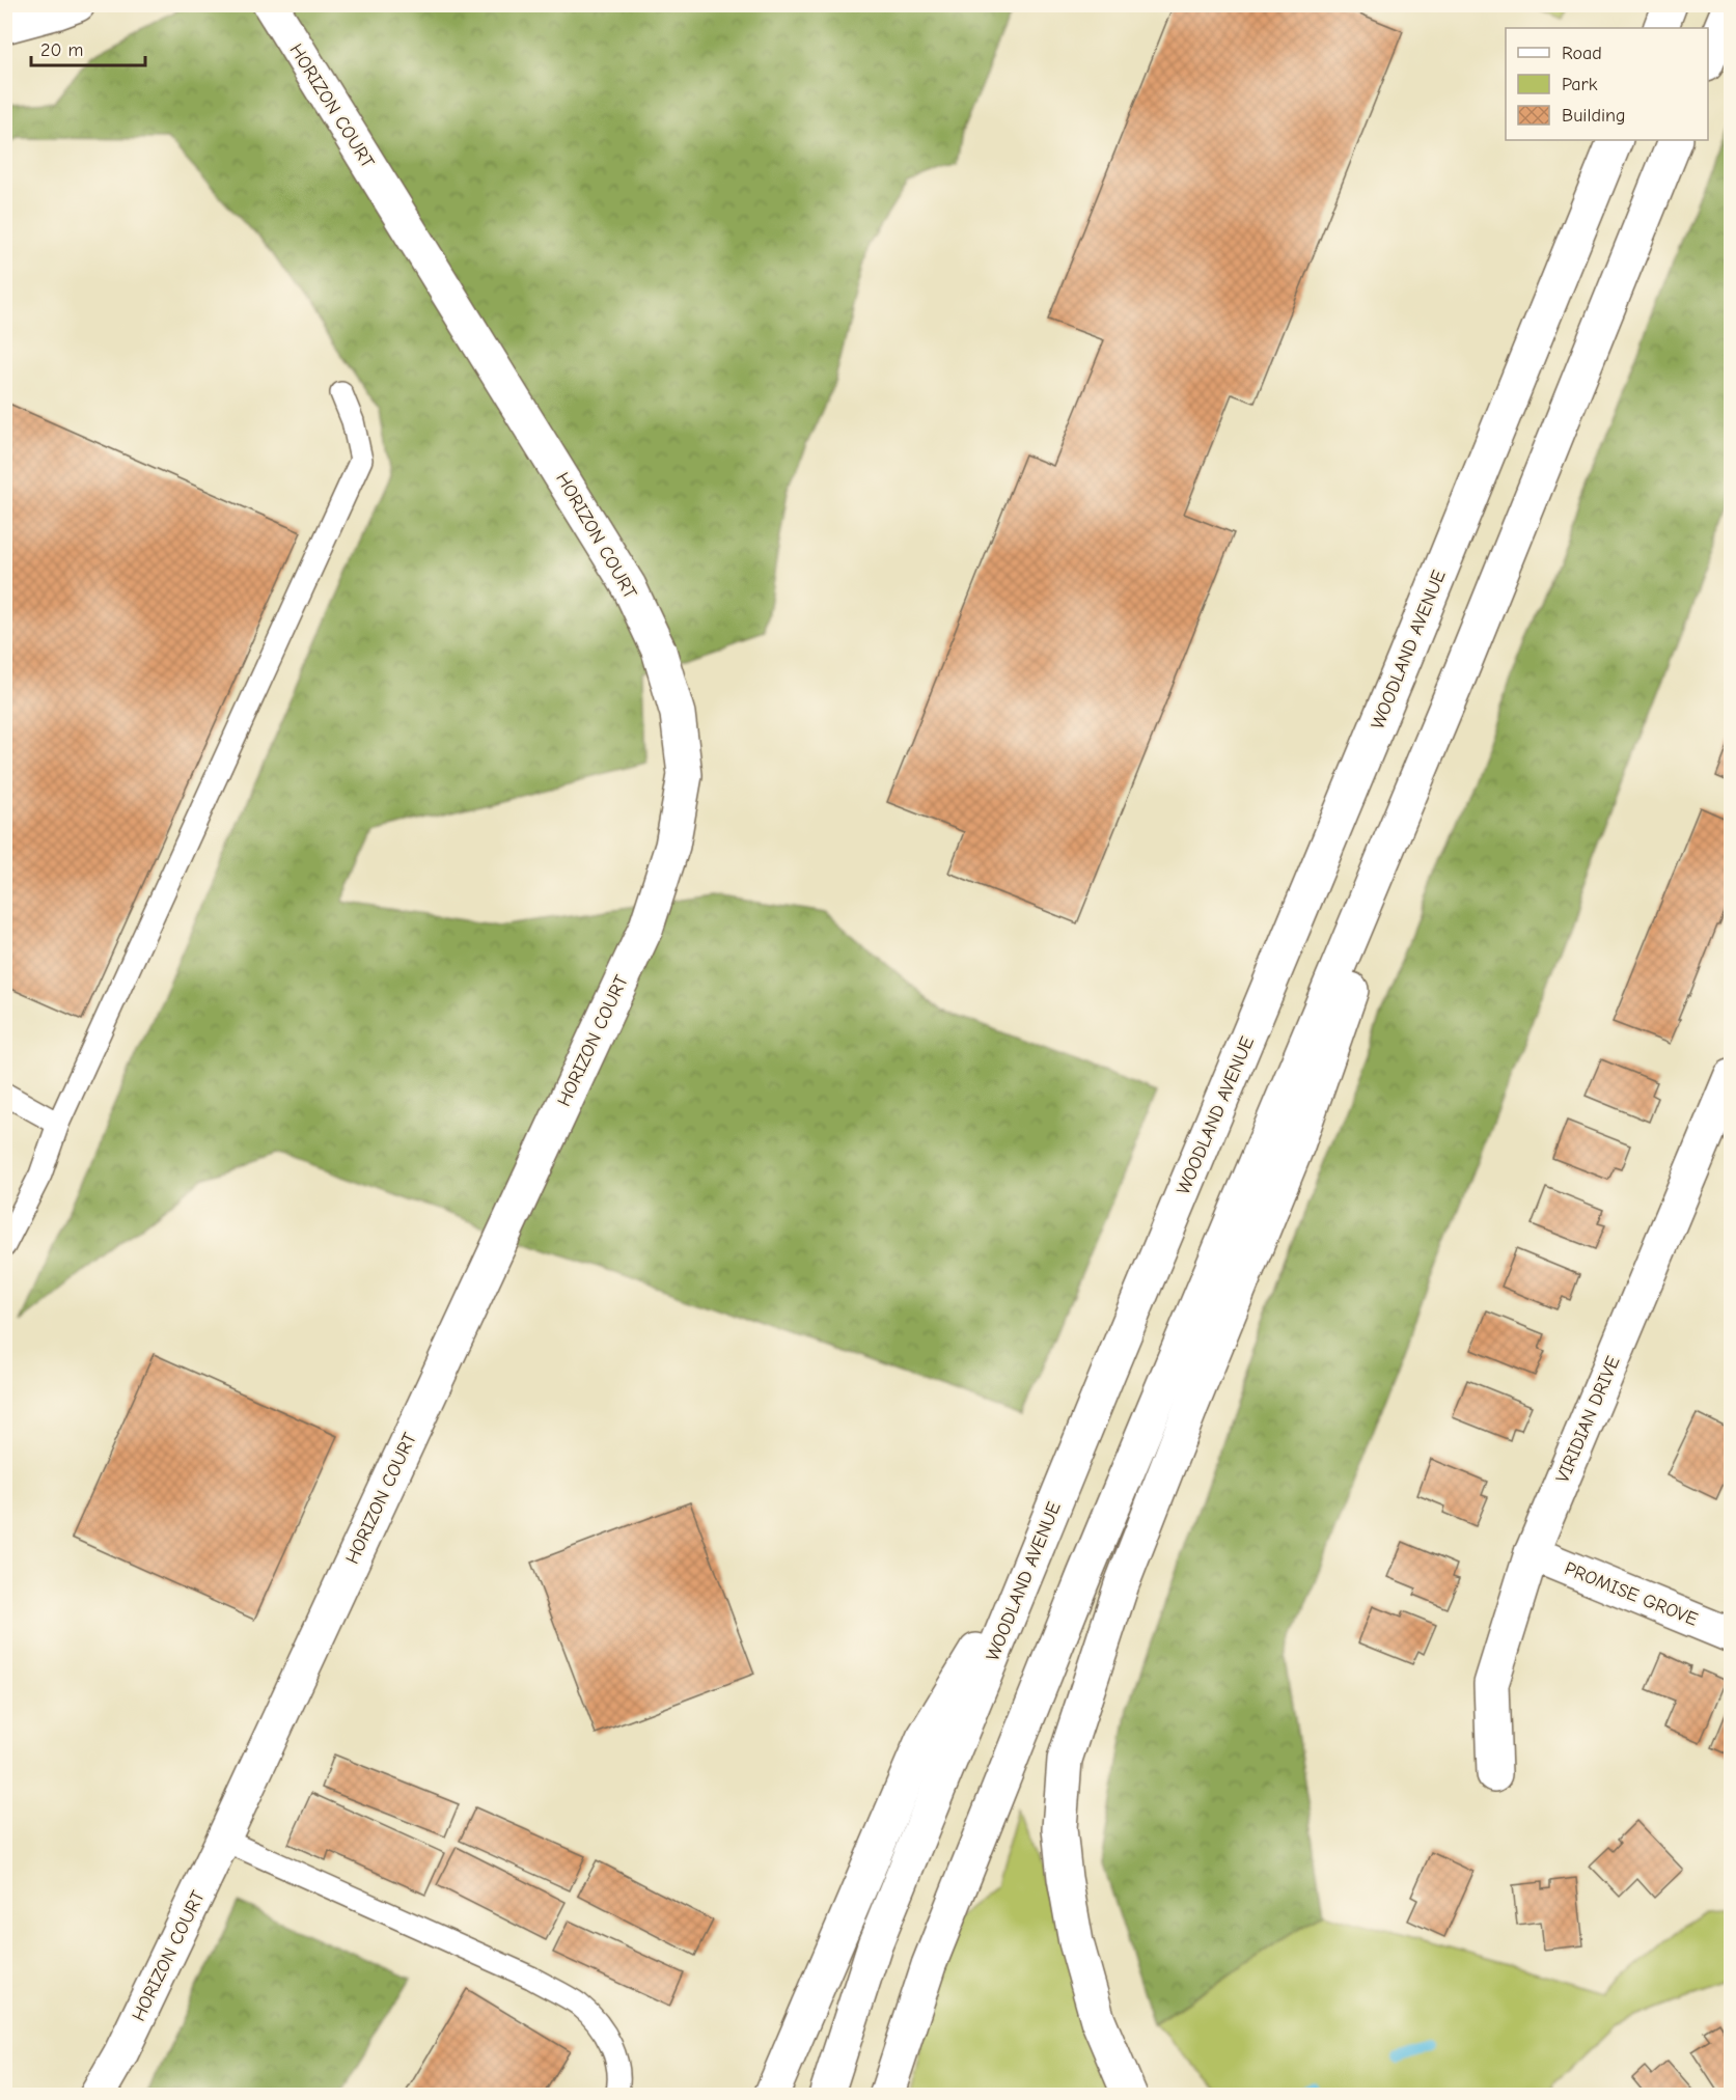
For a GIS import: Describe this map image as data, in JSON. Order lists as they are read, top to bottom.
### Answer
{
  "streets": {
    "main road": [
      "HORIZON COURT",
      "WOODLAND AVENUE",
      "VIRIDIAN DRIVE",
      "PROMISE GROVE"
    ]
  },
  "crossings": [
    ["VIRIDIAN DRIVE", "PROMISE GROVE"]
  ],
  "legend": ["Road", "Park", "Building"],
  "scale_bar": "20 m"
}
